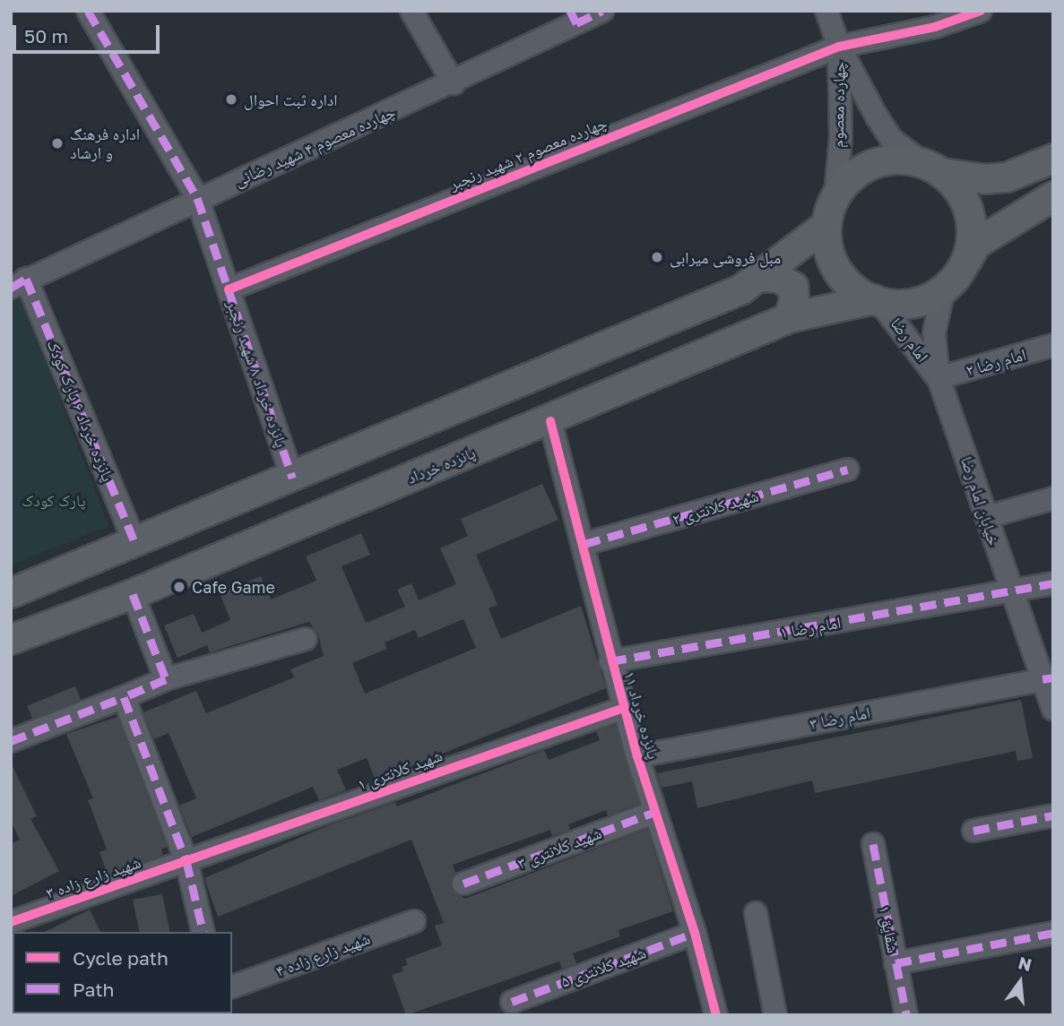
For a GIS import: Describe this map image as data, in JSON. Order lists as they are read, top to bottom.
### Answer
{
  "streets": {
    "main road": ["پانزده خرداد"],
    "street": [
      "چهارده معصوم",
      "چهارده معصوم ۴ شهید رضائی",
      "چهارده معصوم ۲ شهید رنجبر",
      "امام رضا",
      "امام رضا ۲",
      "پانزده خرداد ۸ شهید رنجبر",
      "پانزده خرداد ۶ پارک کودک",
      "خیابان امام رضا",
      "شهید کلانتری ۲",
      "امام رضا ۱",
      "پانزده خرداد ۱۱",
      "امام رضا ۳",
      "شهید کلانتری ۱",
      "شهید کلانتری ۳",
      "شهید زارع زاده ۳",
      "شقایق ۱",
      "شهید زارع زاده ۴",
      "شهید کلانتری ۵"
    ]
  },
  "crossings": [
    ["چهارده معصوم", "چهارده معصوم ۲ شهید رنجبر"],
    ["چهارده معصوم", "امام رضا"],
    ["چهارده معصوم", "پانزده خرداد"],
    ["چهارده معصوم", "خیابان امام رضا"],
    ["چهارده معصوم ۴ شهید رضائی", "پانزده خرداد ۸ شهید رنجبر"],
    ["چهارده معصوم ۴ شهید رضائی", "پانزده خرداد ۶ پارک کودک"],
    ["چهارده معصوم ۲ شهید رنجبر", "پانزده خرداد ۸ شهید رنجبر"],
    ["امام رضا", "امام رضا ۲"],
    ["امام رضا", "پانزده خرداد"],
    ["امام رضا", "خیابان امام رضا"],
    ["امام رضا ۲", "خیابان امام رضا"],
    ["پانزده خرداد", "خیابان امام رضا"],
    ["پانزده خرداد", "پانزده خرداد ۱۱"],
    ["خیابان امام رضا", "امام رضا ۱"],
    ["خیابان امام رضا", "امام رضا ۳"],
    ["شهید کلانتری ۲", "پانزده خرداد ۱۱"],
    ["امام رضا ۱", "پانزده خرداد ۱۱"],
    ["پانزده خرداد ۱۱", "امام رضا ۳"],
    ["پانزده خرداد ۱۱", "شهید کلانتری ۱"],
    ["پانزده خرداد ۱۱", "شهید کلانتری ۳"],
    ["پانزده خرداد ۱۱", "شهید کلانتری ۵"],
    ["شهید کلانتری ۱", "شهید زارع زاده ۳"]
  ],
  "parks": ["پارک کودک"],
  "places": [
    "اداره ثبت احوال",
    "اداره فرهنگ و ارشاد",
    "مبل فروشی میرابی",
    "Cafe Game"
  ],
  "legend": ["Cycle path", "Path"],
  "scale_bar": "50 m",
  "north": "top"
}
